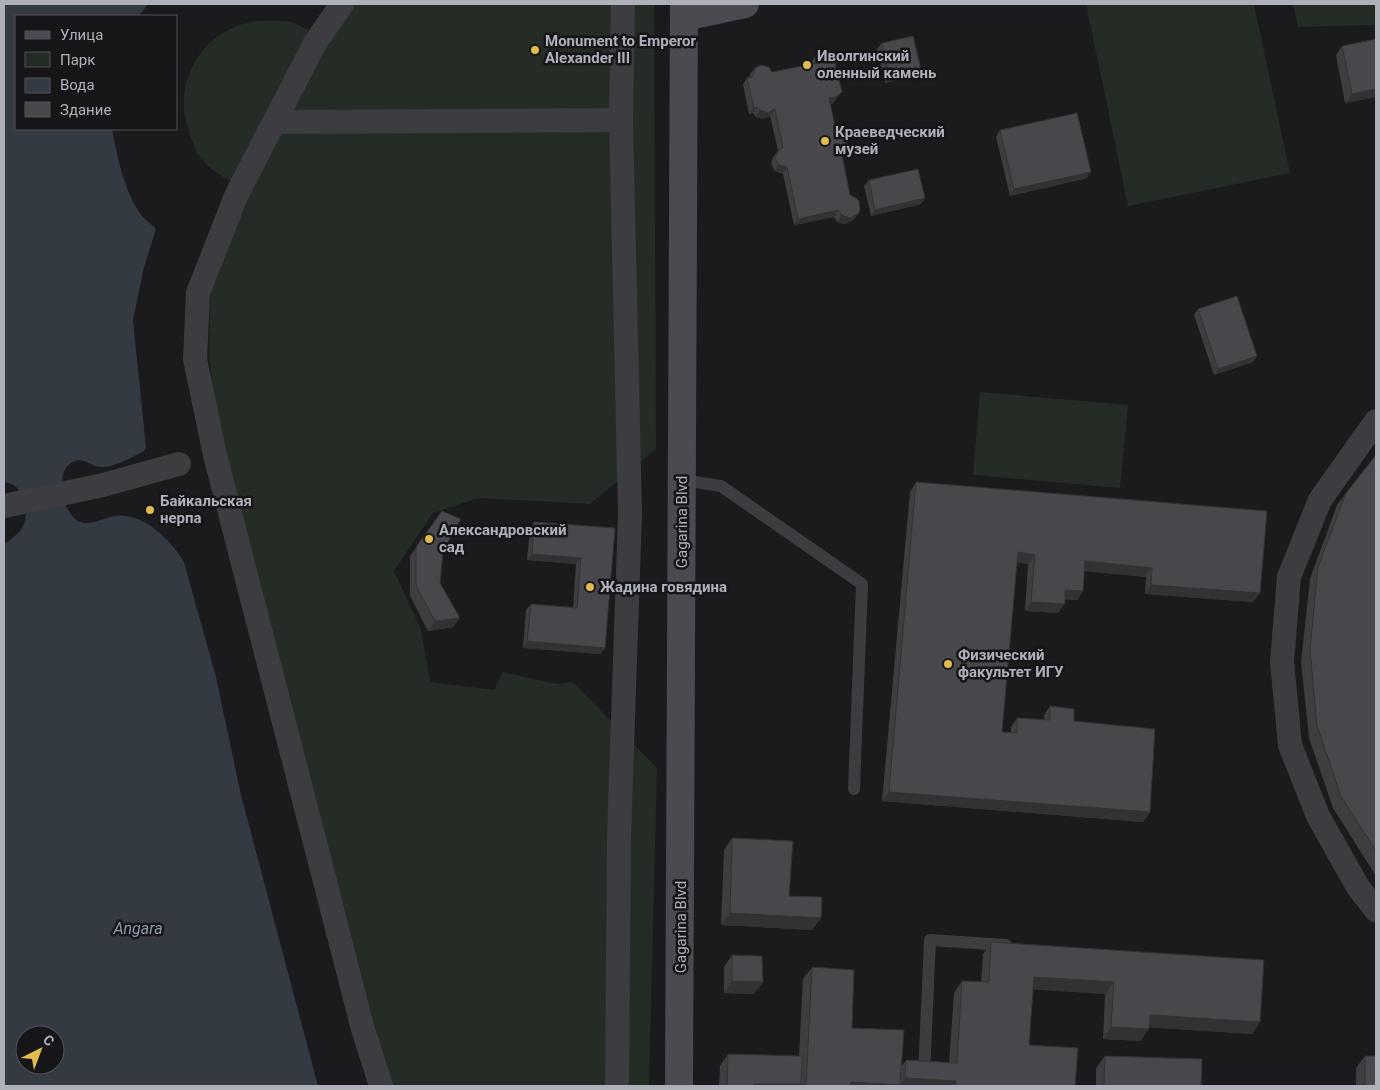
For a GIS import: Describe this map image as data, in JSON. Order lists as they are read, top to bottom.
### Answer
{
  "streets": {
    "street": ["Gagarina Blvd"]
  },
  "water": ["Angara"],
  "places": [
    "Monument to Emperor Alexander III",
    "Иволгинский оленный камень",
    "Краеведческий музей",
    "Байкальская нерпа",
    "Александровский сад",
    "Жадина говядина",
    "Физический факультет ИГУ"
  ],
  "legend": [
    "Улица",
    "Парк",
    "Вода",
    "Здание"
  ],
  "north": "top right"
}
